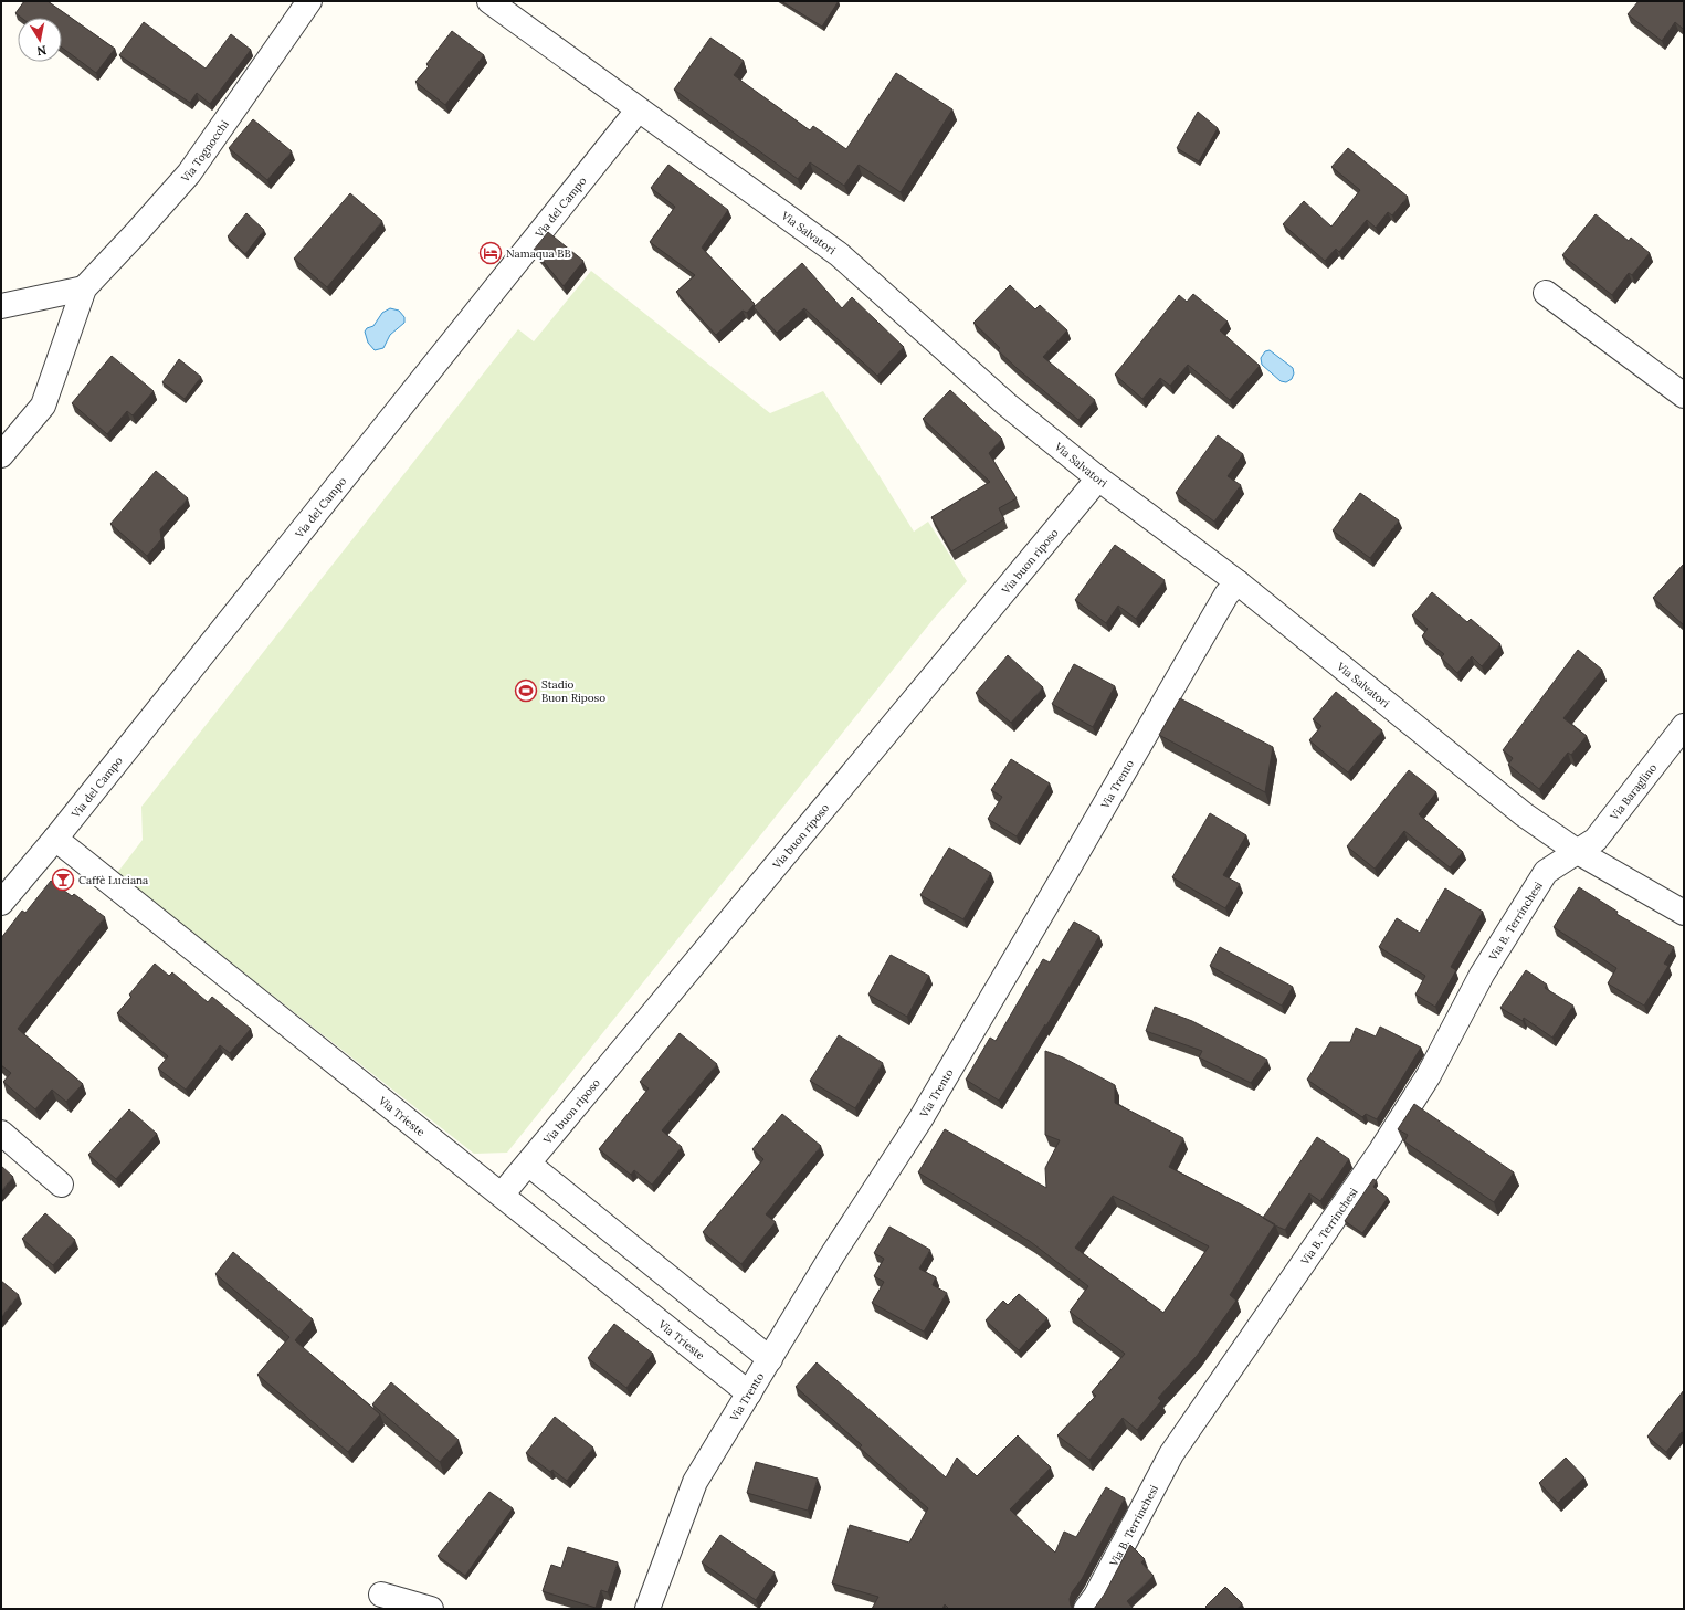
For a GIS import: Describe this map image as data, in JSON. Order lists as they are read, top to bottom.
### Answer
{
  "streets": {
    "street": [
      "Via Tognocchi",
      "Via del Campo",
      "Via Salvatori",
      "Via buon riposo",
      "Via Trento",
      "Via Baraglino",
      "Via B. Terrinchesi",
      "Via Trieste"
    ]
  },
  "crossings": [
    ["Via del Campo", "Via Salvatori"],
    ["Via del Campo", "Via Trieste"],
    ["Via Salvatori", "Via buon riposo"],
    ["Via Salvatori", "Via Trento"],
    ["Via Salvatori", "Via Baraglino"],
    ["Via Salvatori", "Via B. Terrinchesi"],
    ["Via buon riposo", "Via Trieste"],
    ["Via Trento", "Via Trieste"],
    ["Via Baraglino", "Via B. Terrinchesi"]
  ],
  "places": {
    "hotel": ["Namaqua BB"],
    "sports": ["Stadio Buon Riposo"],
    "bar": ["Caffè Luciana"]
  },
  "north": "bottom"
}
